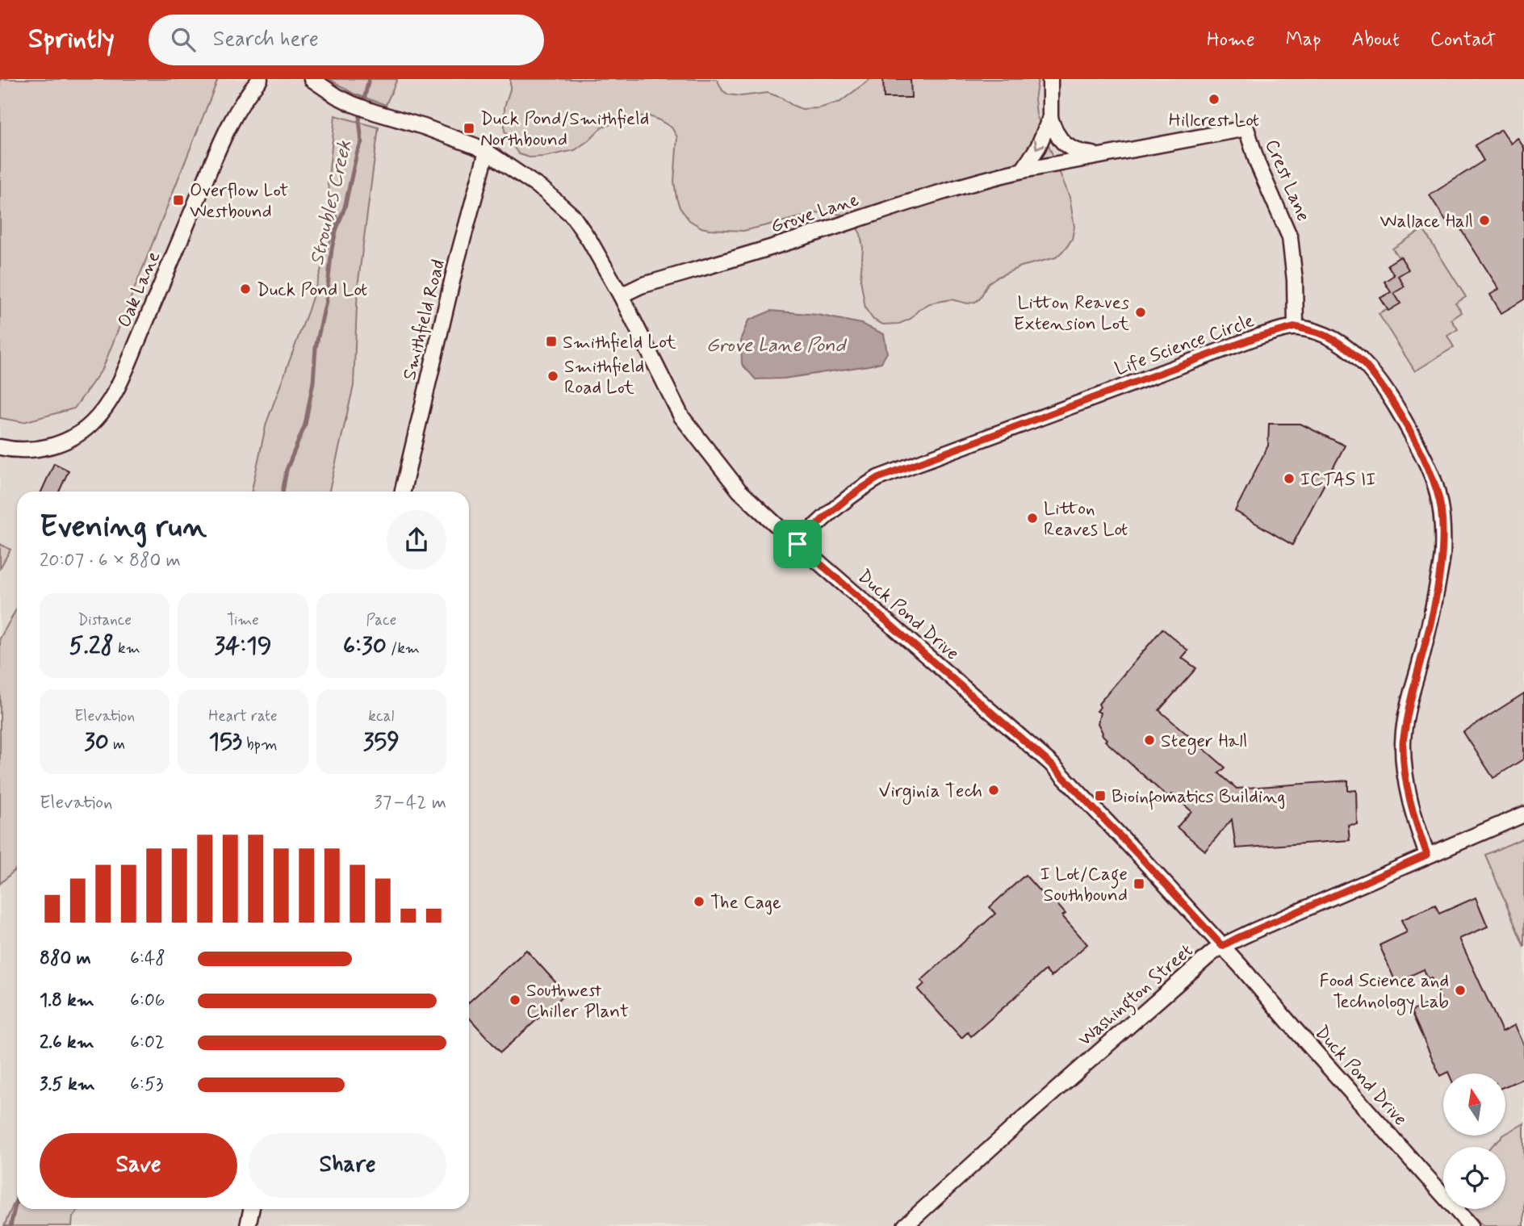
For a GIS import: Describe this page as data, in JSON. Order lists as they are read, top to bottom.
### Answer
{
  "streets": {
    "street": [
      "Crest Lane",
      "Grove Lane",
      "Oak Lane",
      "Smithfield Road",
      "Life Science Circle",
      "Duck Pond Drive",
      "Washington Street"
    ]
  },
  "crossings": [
    ["Crest Lane", "Grove Lane"],
    ["Crest Lane", "Life Science Circle"],
    ["Grove Lane", "Duck Pond Drive"],
    ["Smithfield Road", "Duck Pond Drive"],
    ["Life Science Circle", "Duck Pond Drive"],
    ["Duck Pond Drive", "Washington Street"]
  ],
  "water": ["Stroubles Creek", "Grove Lane Pond"],
  "places": {
    "other": [
      "Hillcrest Lot",
      "Wallace Hall",
      "Duck Pond Lot",
      "Litton Reaves Extension Lot",
      "Smithfield Road Lot",
      "ICTAS II",
      "Litton Reaves Lot",
      "Steger Hall",
      "Virginia Tech",
      "The Cage",
      "Food Science and Technology Lab",
      "Southwest Chiller Plant"
    ],
    "transit": [
      "Duck Pond/Smithfield Northbound",
      "Overflow Lot Westbound",
      "Smithfield Lot",
      "Bioinfomatics Building",
      "I Lot/Cage Southbound"
    ]
  },
  "north": "top",
  "page": {
    "header": "Sprintly",
    "search": "Search here",
    "nav": [
      "Home",
      "Map",
      "About",
      "Contact"
    ],
    "heading": ["Evening run", "20:07 · 6 × 880 m"],
    "stats": [
      ["Distance", "5.28 km"],
      ["Time", "34:19"],
      ["Pace", "6:30 /km"],
      ["Elevation", "30 m"],
      ["Heart rate", "153 bpm"],
      ["kcal", "359"]
    ],
    "chart": ["Elevation", "37–42 m"],
    "list": [
      {
        "name": "880 m",
        "note": "6:48"
      },
      {
        "name": "1.8 km",
        "note": "6:06"
      },
      {
        "name": "2.6 km",
        "note": "6:02"
      },
      {
        "name": "3.5 km",
        "note": "6:53"
      }
    ],
    "buttons": ["Save", "Share"]
  }
}
